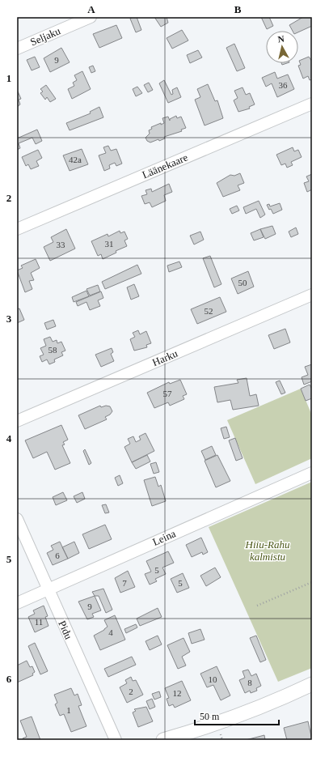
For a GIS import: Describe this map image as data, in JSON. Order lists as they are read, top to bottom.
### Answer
{
  "streets": {
    "street": [
      "Seljaku",
      "Läänekaare",
      "Harku",
      "Leina",
      "Pidu"
    ]
  },
  "crossings": [
    ["Leina", "Pidu"]
  ],
  "parks": ["Hiiu-Rahu kalmistu"],
  "house_numbers": [
    "9",
    "36",
    "42a",
    "31",
    "33",
    "50",
    "52",
    "58",
    "57",
    "6",
    "5",
    "7",
    "5",
    "9",
    "11",
    "4",
    "10",
    "8",
    "2",
    "12",
    "1"
  ],
  "scale_bar": "50 m",
  "north": "top",
  "grid": {
    "columns": ["A", "B"],
    "rows": [
      "1",
      "2",
      "3",
      "4",
      "5",
      "6"
    ]
  }
}
